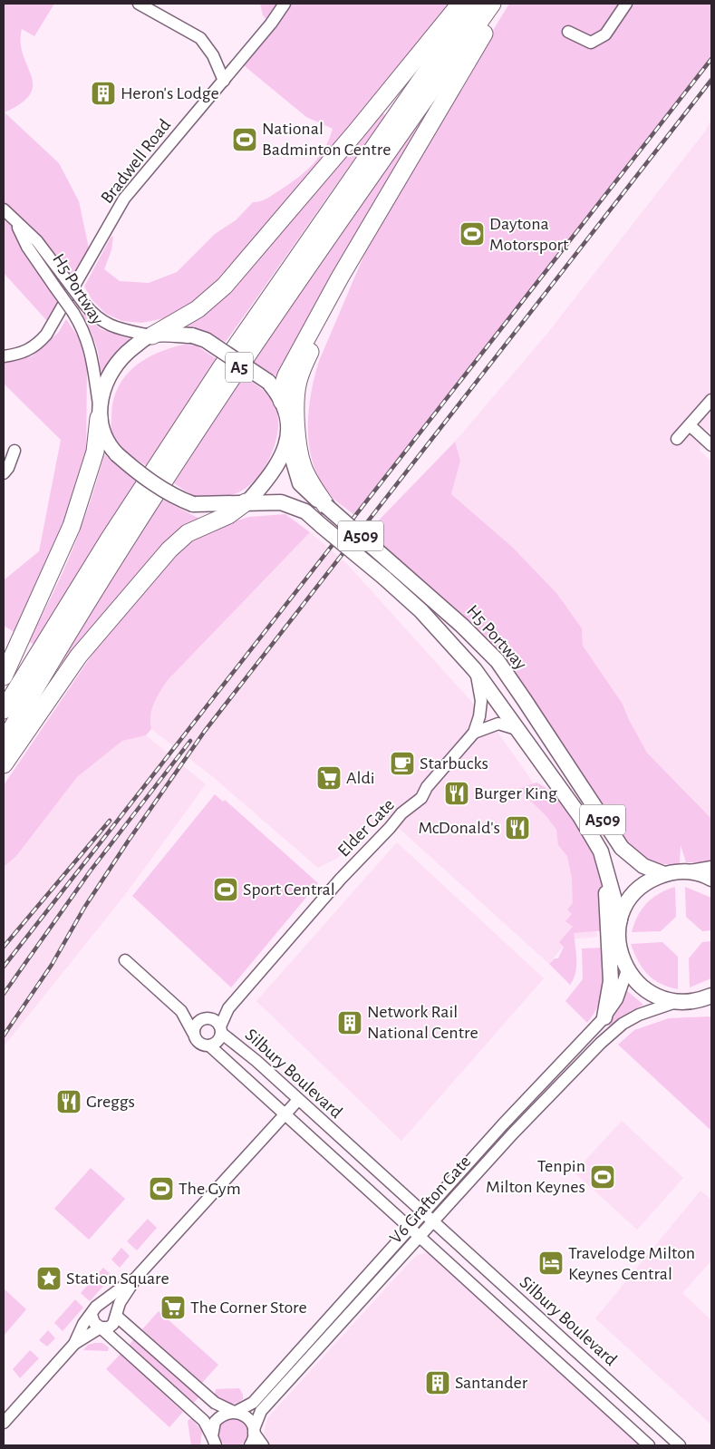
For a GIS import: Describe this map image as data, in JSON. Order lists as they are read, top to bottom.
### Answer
{
  "streets": {
    "highway": ["A5"],
    "main road": ["H5 Portway", "A509"],
    "street": [
      "Bradwell Road",
      "Elder Gate",
      "Silbury Boulevard",
      "V6 Grafton Gate"
    ]
  },
  "crossings": [
    ["H5 Portway", "A509"],
    ["H5 Portway", "Elder Gate"],
    ["Elder Gate", "Silbury Boulevard"],
    ["Silbury Boulevard", "V6 Grafton Gate"]
  ],
  "places": {
    "building": ["Heron's Lodge", "Network Rail National Centre", "Santander"],
    "sports": [
      "National Badminton Centre",
      "Daytona Motorsport",
      "Sport Central",
      "Tenpin Milton Keynes",
      "The Gym"
    ],
    "cafe": ["Starbucks"],
    "supermarket": ["Aldi", "The Corner Store"],
    "restaurant": ["Burger King", "McDonald's", "Greggs"],
    "hotel": ["Travelodge Milton Keynes Central"],
    "place": ["Station Square"]
  }
}
